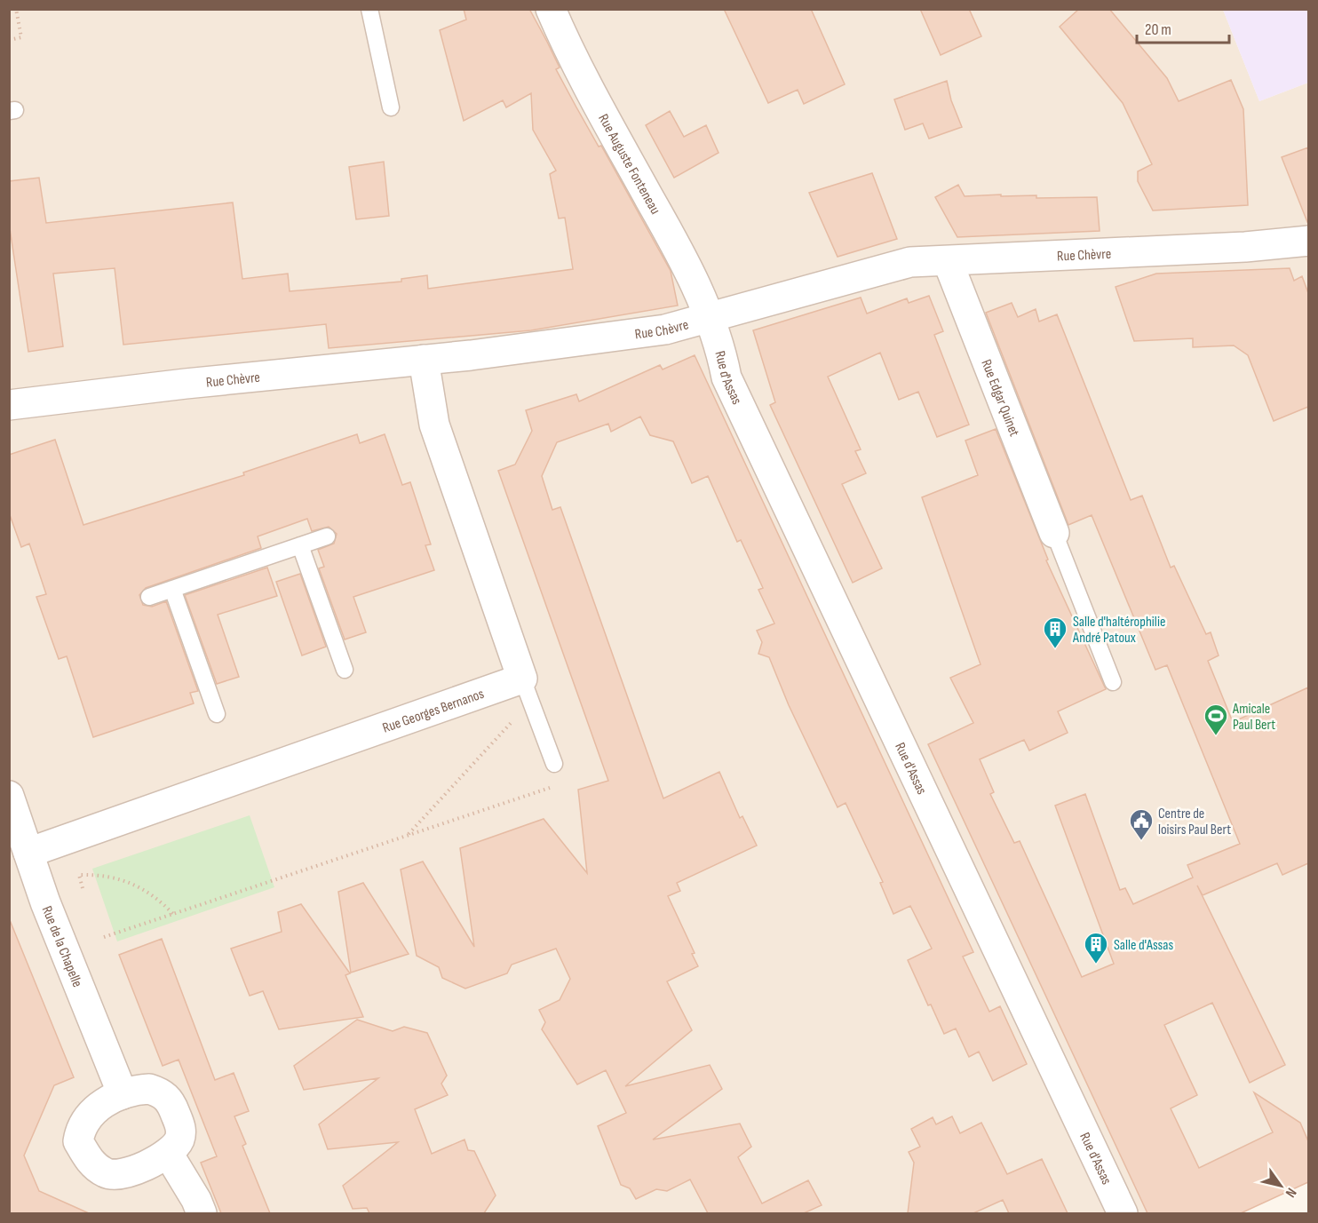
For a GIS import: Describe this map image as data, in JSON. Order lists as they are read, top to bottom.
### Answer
{
  "streets": {
    "street": [
      "Rue Auguste Fonteneau",
      "Rue Chèvre",
      "Rue d'Assas",
      "Rue Edgar Quinet",
      "Rue Georges Bernanos",
      "Rue de la Chapelle"
    ]
  },
  "crossings": [
    ["Rue Auguste Fonteneau", "Rue Chèvre"],
    ["Rue Auguste Fonteneau", "Rue d'Assas"],
    ["Rue Chèvre", "Rue d'Assas"],
    ["Rue Chèvre", "Rue Edgar Quinet"],
    ["Rue Georges Bernanos", "Rue de la Chapelle"]
  ],
  "places": {
    "building": ["Salle d'haltérophilie André Patoux", "Salle d'Assas"],
    "sports": ["Amicale Paul Bert"],
    "public building": ["Centre de loisirs Paul Bert"]
  },
  "scale_bar": "20 m",
  "north": "bottom right"
}
